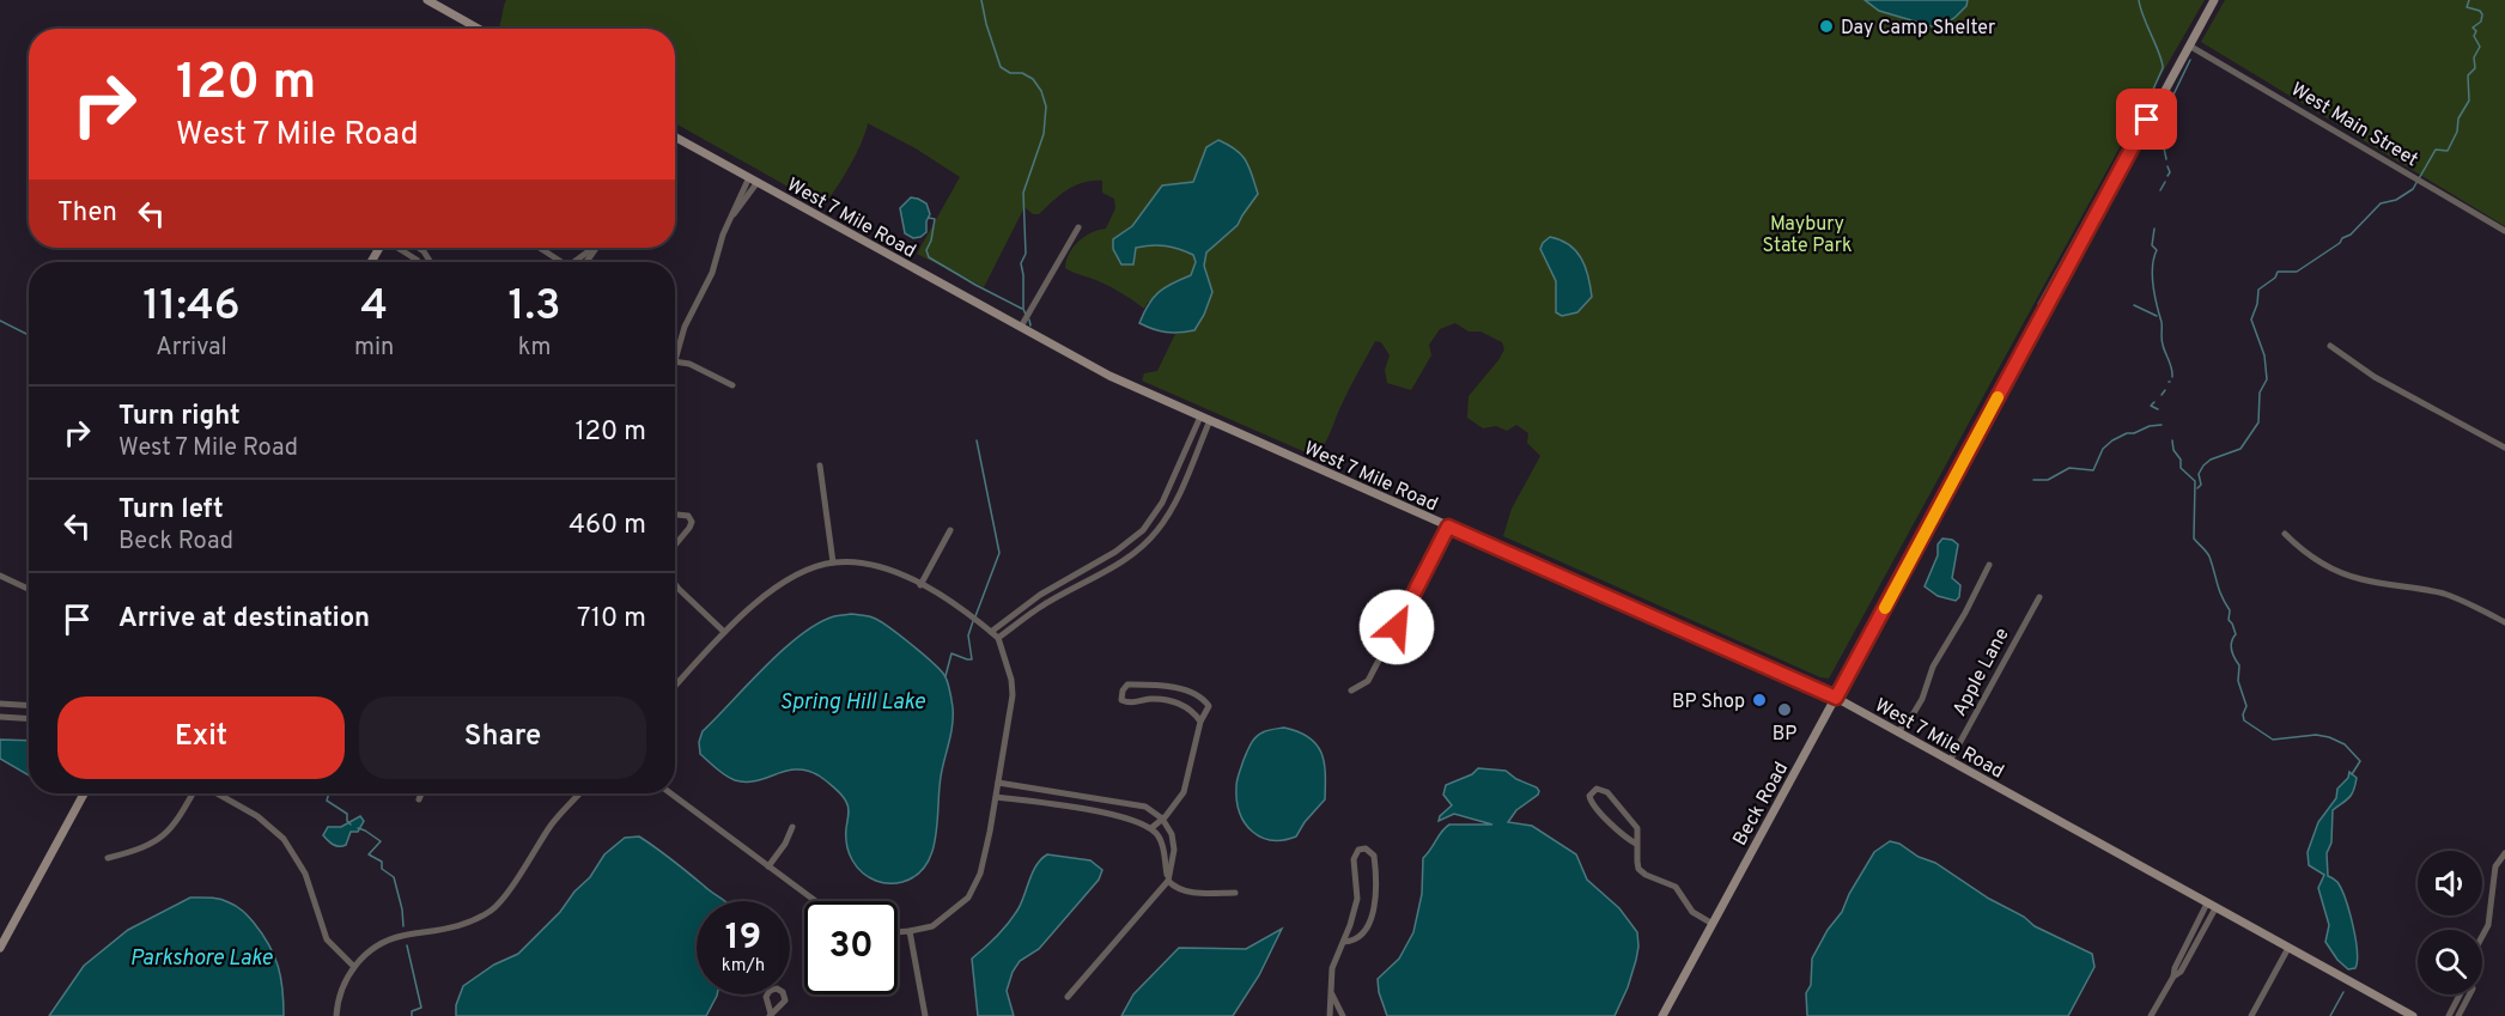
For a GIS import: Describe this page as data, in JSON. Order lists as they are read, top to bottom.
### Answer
{
  "streets": {
    "street": [
      "West Main Street",
      "West 7 Mile Road",
      "Apple Lane",
      "Beck Road"
    ]
  },
  "crossings": [
    ["West Main Street", "Beck Road"],
    ["West 7 Mile Road", "Apple Lane"],
    ["West 7 Mile Road", "Beck Road"]
  ],
  "water": ["Spring Hill Lake", "Parkshore Lake"],
  "parks": ["Maybury State Park"],
  "places": ["Day Camp Shelter", "BP Shop", "BP"],
  "page": {
    "turn": ["120 m", "West 7 Mile Road"],
    "then": "Then",
    "eta": [
      "11:46",
      "Arrival",
      "4",
      "min",
      "1.3",
      "km"
    ],
    "list": [
      {
        "name": "Turn right",
        "note": "West 7 Mile Road",
        "value": "120 m"
      },
      {
        "name": "Turn left",
        "note": "Beck Road",
        "value": "460 m"
      },
      {
        "name": "Arrive at destination",
        "value": "710 m"
      }
    ],
    "buttons": ["Exit", "Share"],
    "speed": "19 km/h",
    "limit": "30"
  }
}
